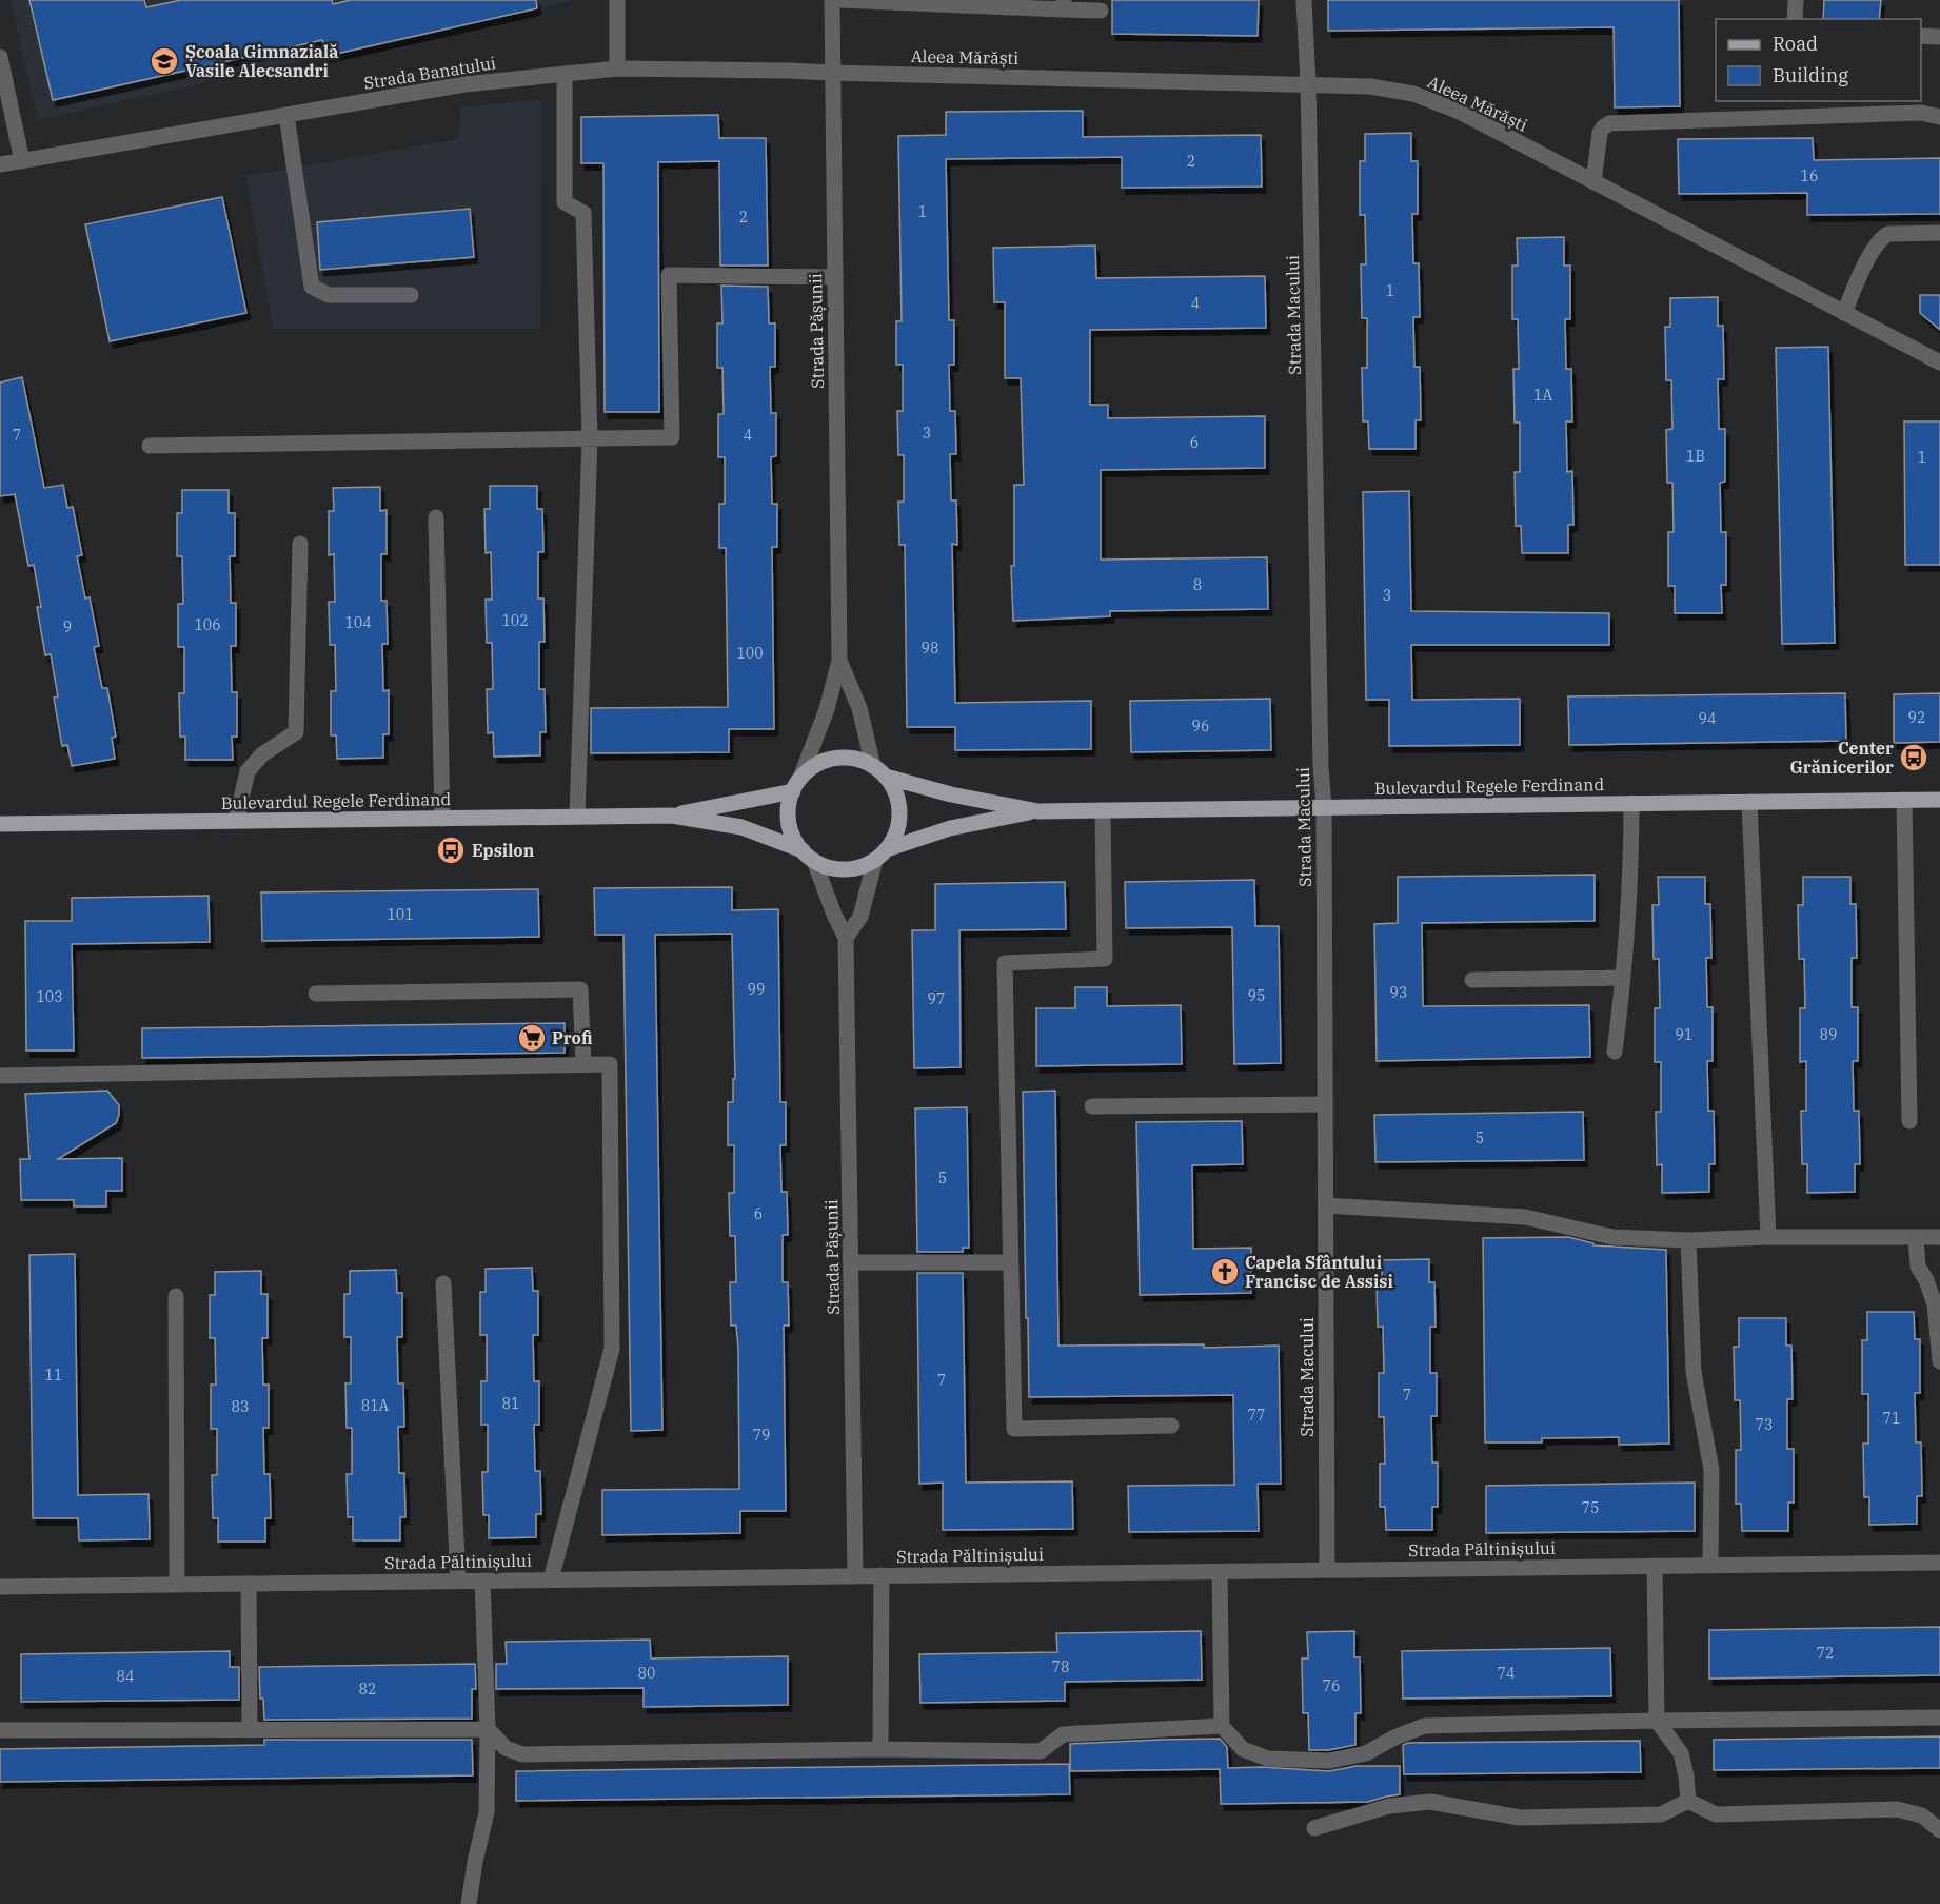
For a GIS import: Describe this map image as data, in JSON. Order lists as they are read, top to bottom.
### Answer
{
  "streets": {
    "main road": ["Bulevardul Regele Ferdinand"],
    "street": [
      "Aleea Mărăști",
      "Strada Banatului",
      "Strada Macului",
      "Strada Pășunii",
      "Strada Păltinișului"
    ]
  },
  "crossings": [
    ["Aleea Mărăști", "Strada Banatului"],
    ["Aleea Mărăști", "Strada Macului"],
    ["Aleea Mărăști", "Strada Pășunii"],
    ["Strada Banatului", "Strada Pășunii"],
    ["Strada Macului", "Bulevardul Regele Ferdinand"],
    ["Strada Macului", "Strada Păltinișului"],
    ["Strada Pășunii", "Bulevardul Regele Ferdinand"],
    ["Strada Pășunii", "Strada Păltinișului"]
  ],
  "places": {
    "school or university": ["Școala Gimnazială Vasile Alecsandri"],
    "bus stop": ["Center Grănicerilor", "Epsilon"],
    "supermarket": ["Profi"],
    "church": ["Capela Sfântului Francisc de Assisi"]
  },
  "house_numbers": [
    "2",
    "16",
    "1",
    "2",
    "1",
    "4",
    "1A",
    "3",
    "7",
    "4",
    "6",
    "1B",
    "1",
    "8",
    "3",
    "102",
    "104",
    "106",
    "9",
    "98",
    "100",
    "92",
    "94",
    "96",
    "101",
    "99",
    "93",
    "95",
    "103",
    "97",
    "91",
    "89",
    "5",
    "5",
    "6",
    "11",
    "7",
    "7",
    "81",
    "81A",
    "83",
    "77",
    "71",
    "73",
    "79",
    "75",
    "72",
    "78",
    "80",
    "74",
    "84",
    "76",
    "82"
  ],
  "legend": ["Road", "Building"]
}
